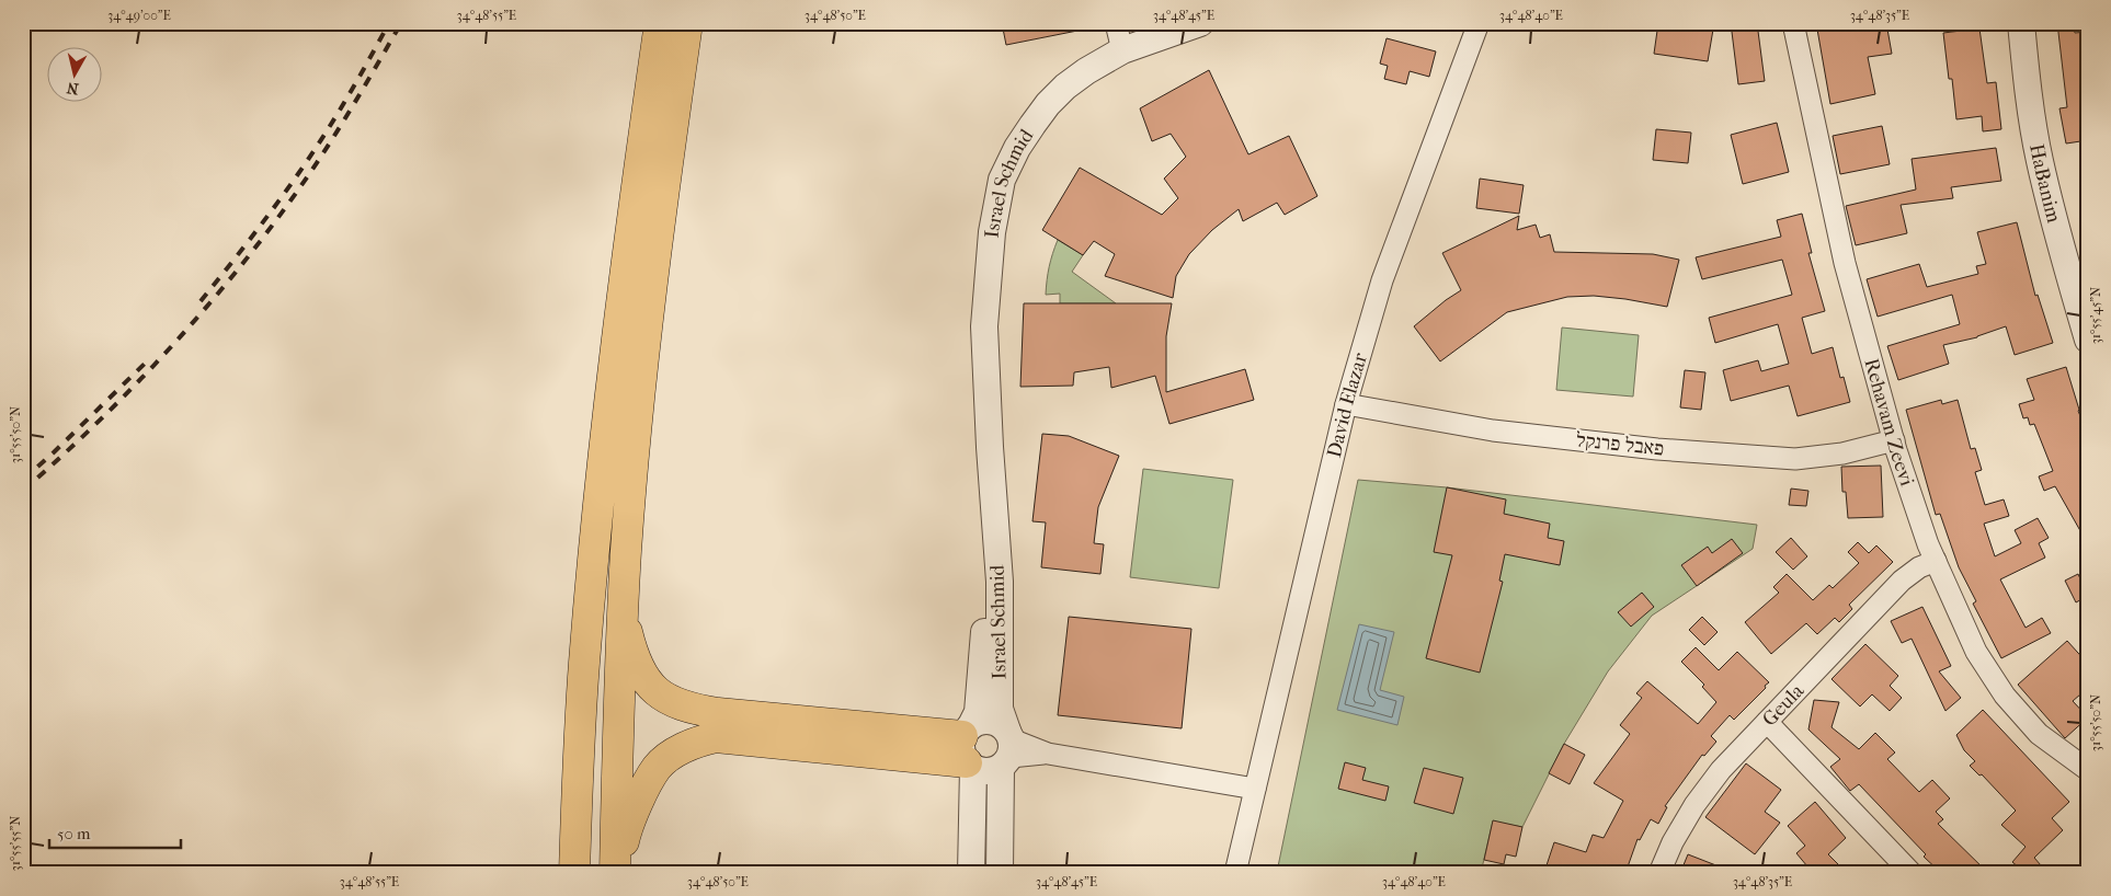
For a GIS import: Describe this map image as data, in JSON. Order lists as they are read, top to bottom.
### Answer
{
  "streets": {
    "street": [
      "HaBanim",
      "Israel Schmid",
      "David Elazar",
      "Rehavam Zeevi",
      "פאבל פרנקל",
      "Geula"
    ]
  },
  "crossings": [
    ["David Elazar", "פאבל פרנקל"],
    ["Rehavam Zeevi", "פאבל פרנקל"],
    ["Rehavam Zeevi", "Geula"]
  ],
  "scale_bar": "50 m",
  "north": "bottom",
  "coordinates": [
    "34°49'00\"E",
    "34°48'55\"E",
    "34°48'50\"E",
    "34°48'45\"E",
    "34°48'40\"E",
    "34°48'35\"E",
    "31°55'45\"N",
    "31°55'50\"N",
    "31°55'55\"N"
  ]
}
